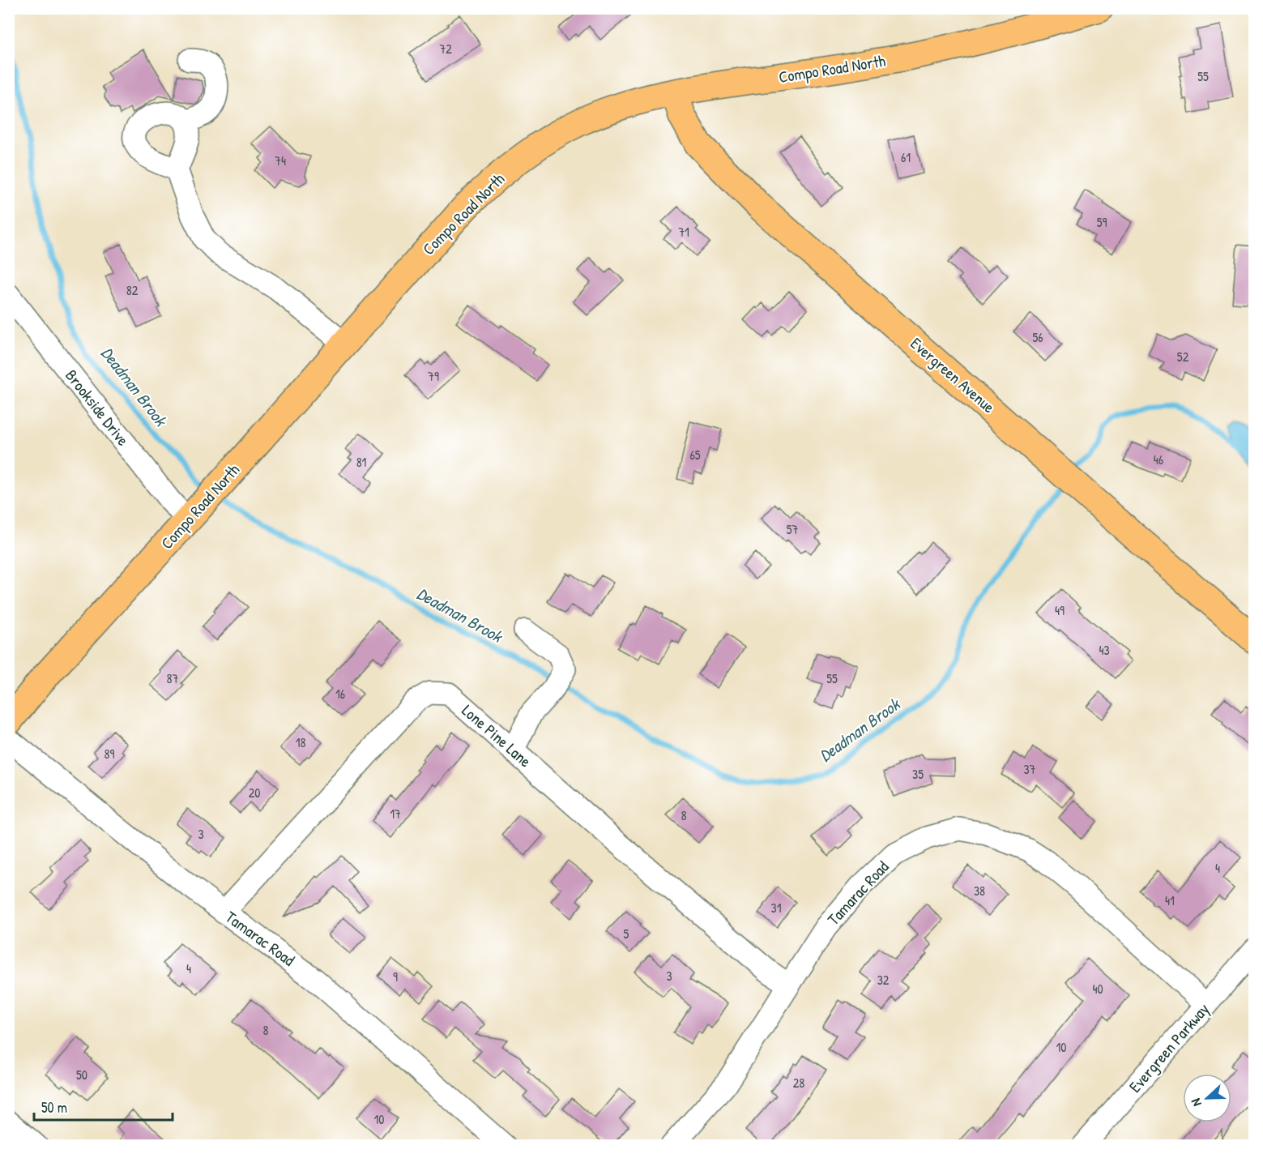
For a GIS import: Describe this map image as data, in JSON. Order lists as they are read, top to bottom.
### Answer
{
  "streets": {
    "main road": ["Compo Road North", "Evergreen Avenue"],
    "street": [
      "Brookside Drive",
      "Lone Pine Lane",
      "Tamarac Road",
      "Evergreen Parkway"
    ]
  },
  "crossings": [
    ["Compo Road North", "Evergreen Avenue"],
    ["Compo Road North", "Brookside Drive"],
    ["Lone Pine Lane", "Tamarac Road"],
    ["Tamarac Road", "Evergreen Parkway"]
  ],
  "water": ["Deadman Brook"],
  "house_numbers": [
    "72",
    "55",
    "61",
    "74",
    "59",
    "71",
    "82",
    "56",
    "52",
    "79",
    "65",
    "46",
    "81",
    "57",
    "49",
    "43",
    "87",
    "55",
    "16",
    "18",
    "89",
    "37",
    "35",
    "20",
    "17",
    "8",
    "3",
    "4",
    "38",
    "41",
    "31",
    "5",
    "4",
    "3",
    "9",
    "32",
    "40",
    "8",
    "10",
    "50",
    "28",
    "10"
  ],
  "scale_bar": "50 m",
  "north": "left"
}
